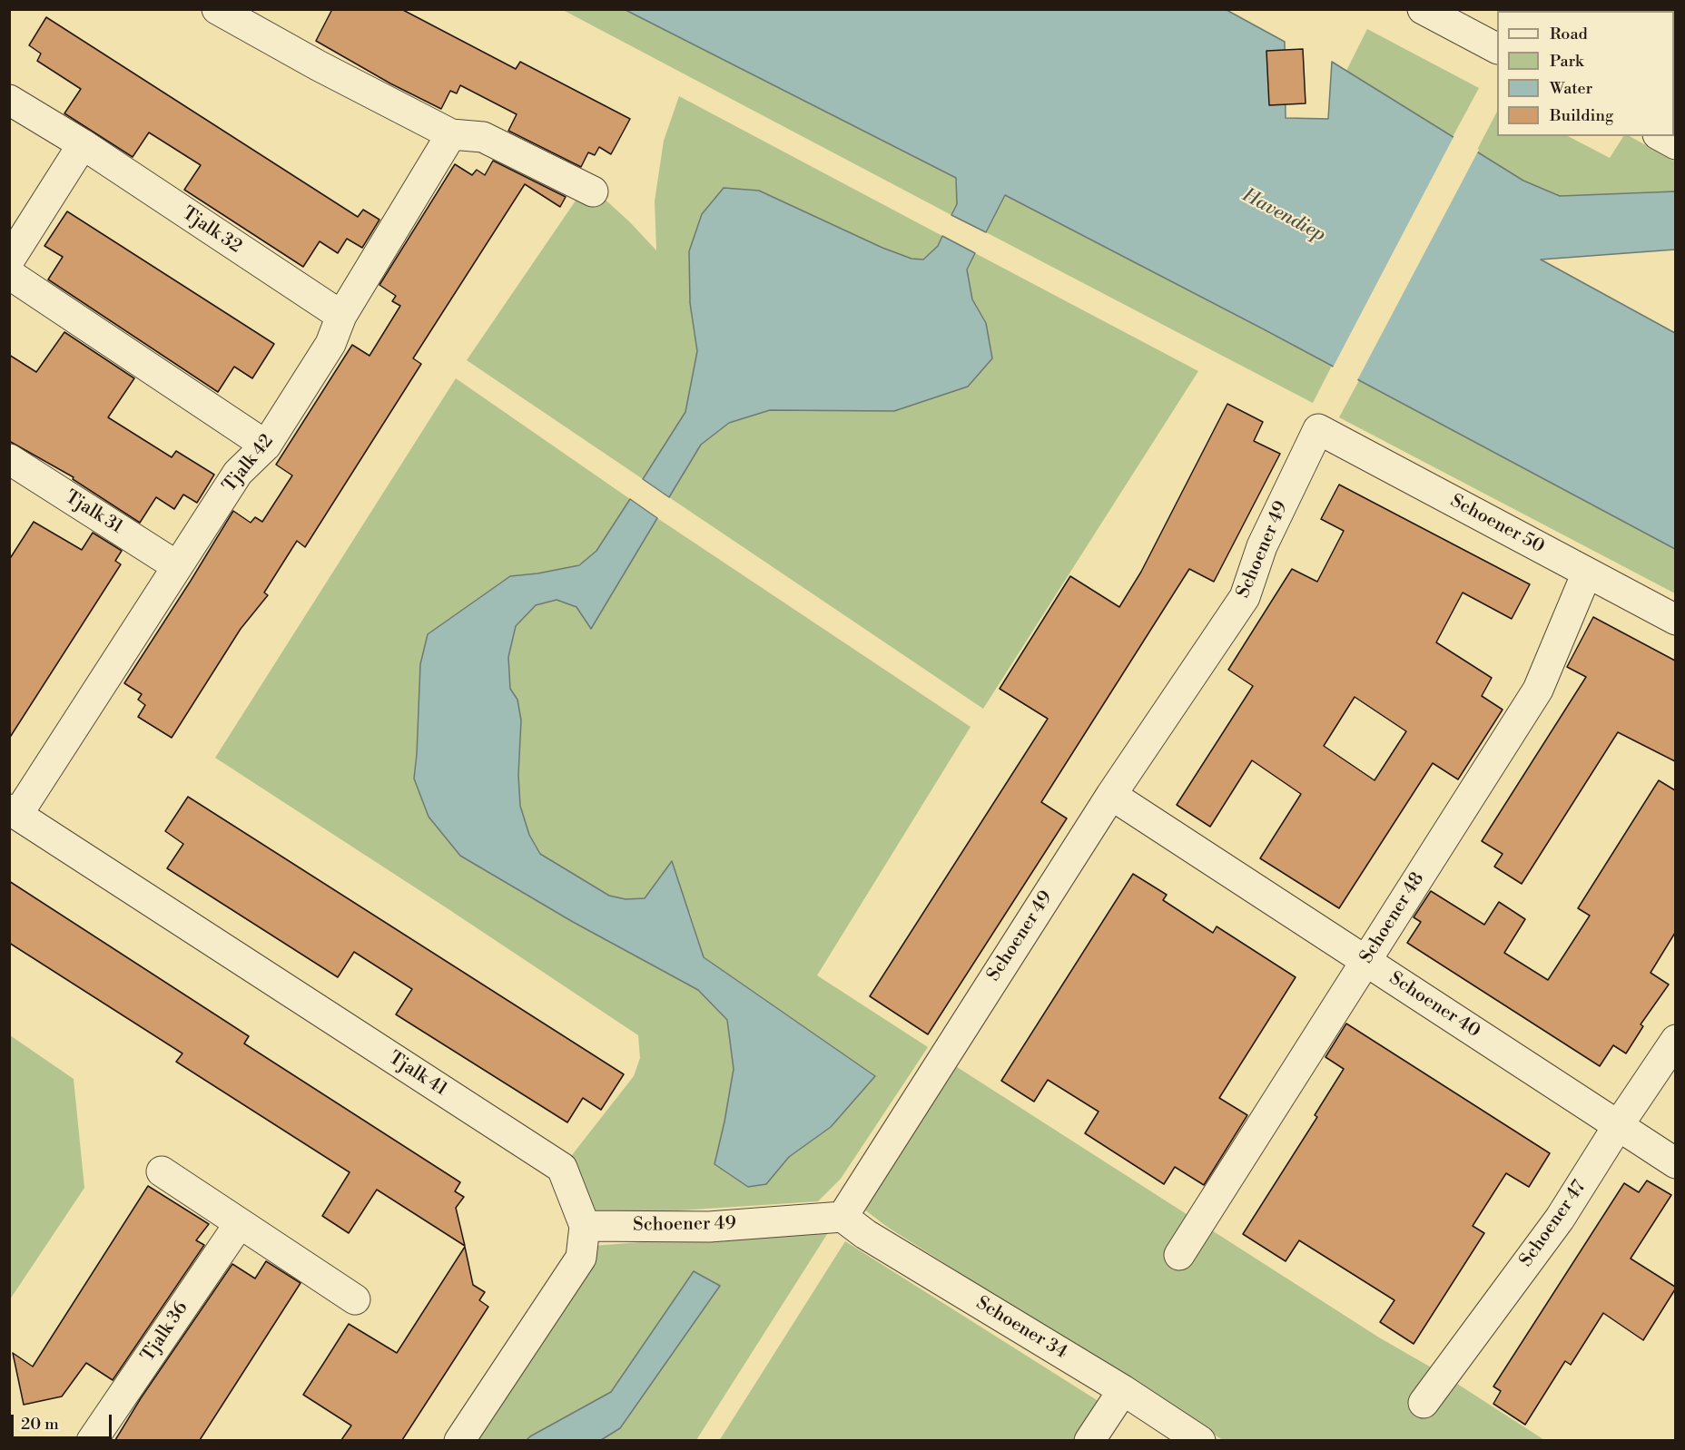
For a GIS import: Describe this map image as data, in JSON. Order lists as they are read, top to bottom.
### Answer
{
  "streets": {
    "street": [
      "Tjalk 32",
      "Tjalk 42",
      "Tjalk 31",
      "Schoener 50",
      "Schoener 49",
      "Schoener 48",
      "Schoener 40",
      "Tjalk 41",
      "Schoener 47",
      "Schoener 34",
      "Tjalk 36"
    ]
  },
  "crossings": [
    ["Tjalk 32", "Tjalk 42"],
    ["Tjalk 42", "Tjalk 31"],
    ["Tjalk 42", "Tjalk 41"],
    ["Schoener 50", "Schoener 49"],
    ["Schoener 50", "Schoener 48"],
    ["Schoener 49", "Schoener 40"],
    ["Schoener 49", "Tjalk 41"],
    ["Schoener 49", "Schoener 34"],
    ["Schoener 48", "Schoener 40"],
    ["Schoener 40", "Schoener 47"]
  ],
  "water": ["Havendiep"],
  "legend": [
    "Road",
    "Park",
    "Water",
    "Building"
  ],
  "scale_bar": "20 m"
}
